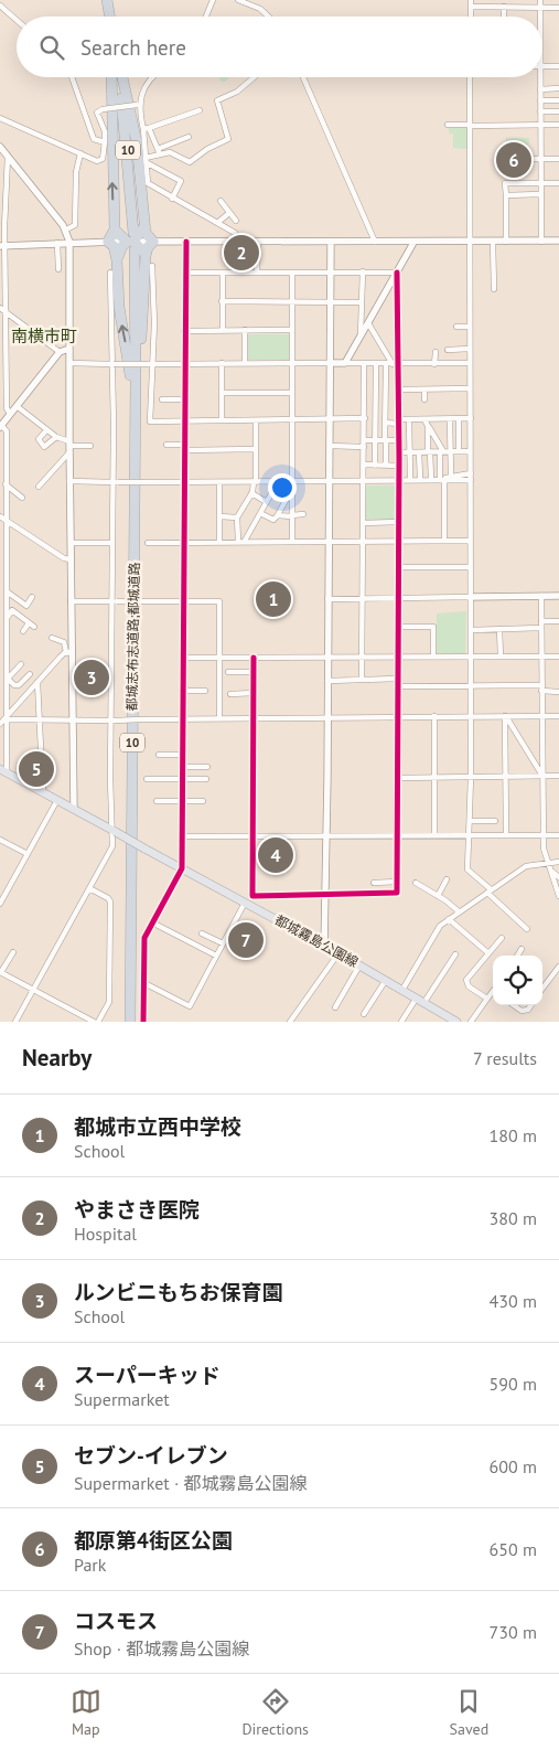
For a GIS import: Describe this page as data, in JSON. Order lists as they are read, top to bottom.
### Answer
{
  "streets": {
    "highway": ["10", "都城志布志道路;都城道路"],
    "main road": ["都城霧島公園線"]
  },
  "districts": ["南横市町"],
  "page": {
    "search": "Search here",
    "pins": [
      "6",
      "2",
      "1",
      "3",
      "5",
      "4",
      "7"
    ],
    "heading": ["Nearby", "7 results"],
    "list": [
      {
        "mark": "1",
        "name": "都城市立西中学校",
        "note": "School",
        "value": "180 m"
      },
      {
        "mark": "2",
        "name": "やまさき医院",
        "note": "Hospital",
        "value": "380 m"
      },
      {
        "mark": "3",
        "name": "ルンビニもちお保育園",
        "note": "School",
        "value": "430 m"
      },
      {
        "mark": "4",
        "name": "スーパーキッド",
        "note": "Supermarket",
        "value": "590 m"
      },
      {
        "mark": "5",
        "name": "セブン-イレブン",
        "note": "Supermarket · 都城霧島公園線",
        "value": "600 m"
      },
      {
        "mark": "6",
        "name": "都原第4街区公園",
        "note": "Park",
        "value": "650 m"
      },
      {
        "mark": "7",
        "name": "コスモス",
        "note": "Shop · 都城霧島公園線",
        "value": "730 m"
      }
    ],
    "nav": ["Map", "Directions", "Saved"]
  }
}
